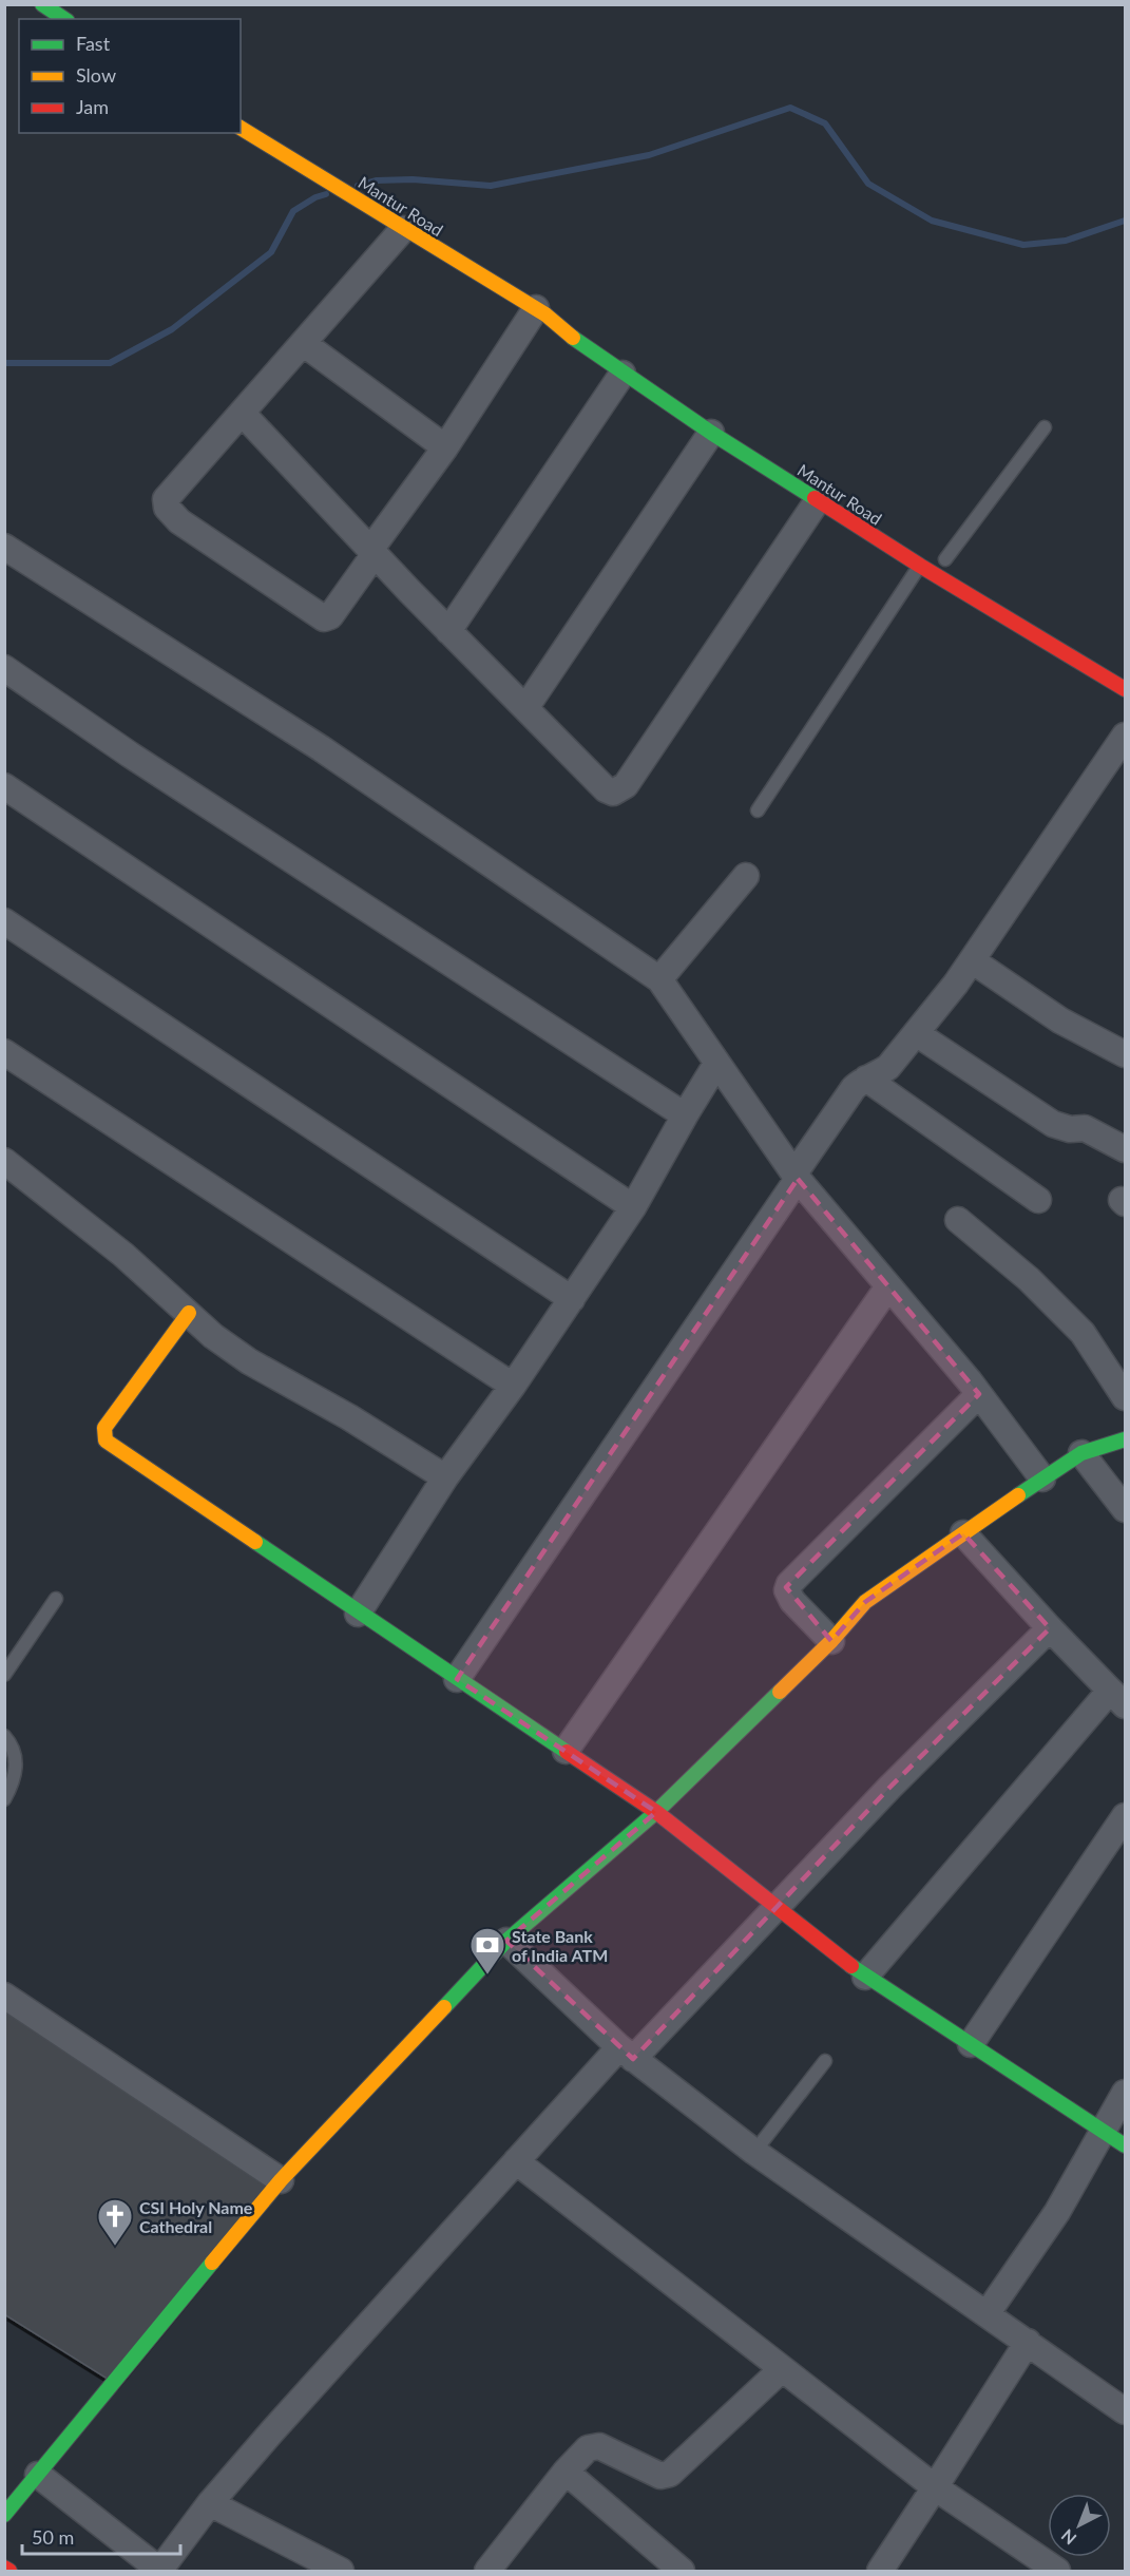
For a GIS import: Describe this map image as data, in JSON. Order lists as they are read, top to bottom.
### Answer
{
  "streets": {
    "street": ["Mantur Road"]
  },
  "places": {
    "bank": ["State Bank of India ATM"],
    "church": ["CSI Holy Name Cathedral"]
  },
  "legend": ["Fast", "Slow", "Jam"],
  "scale_bar": "50 m",
  "north": "bottom left"
}
